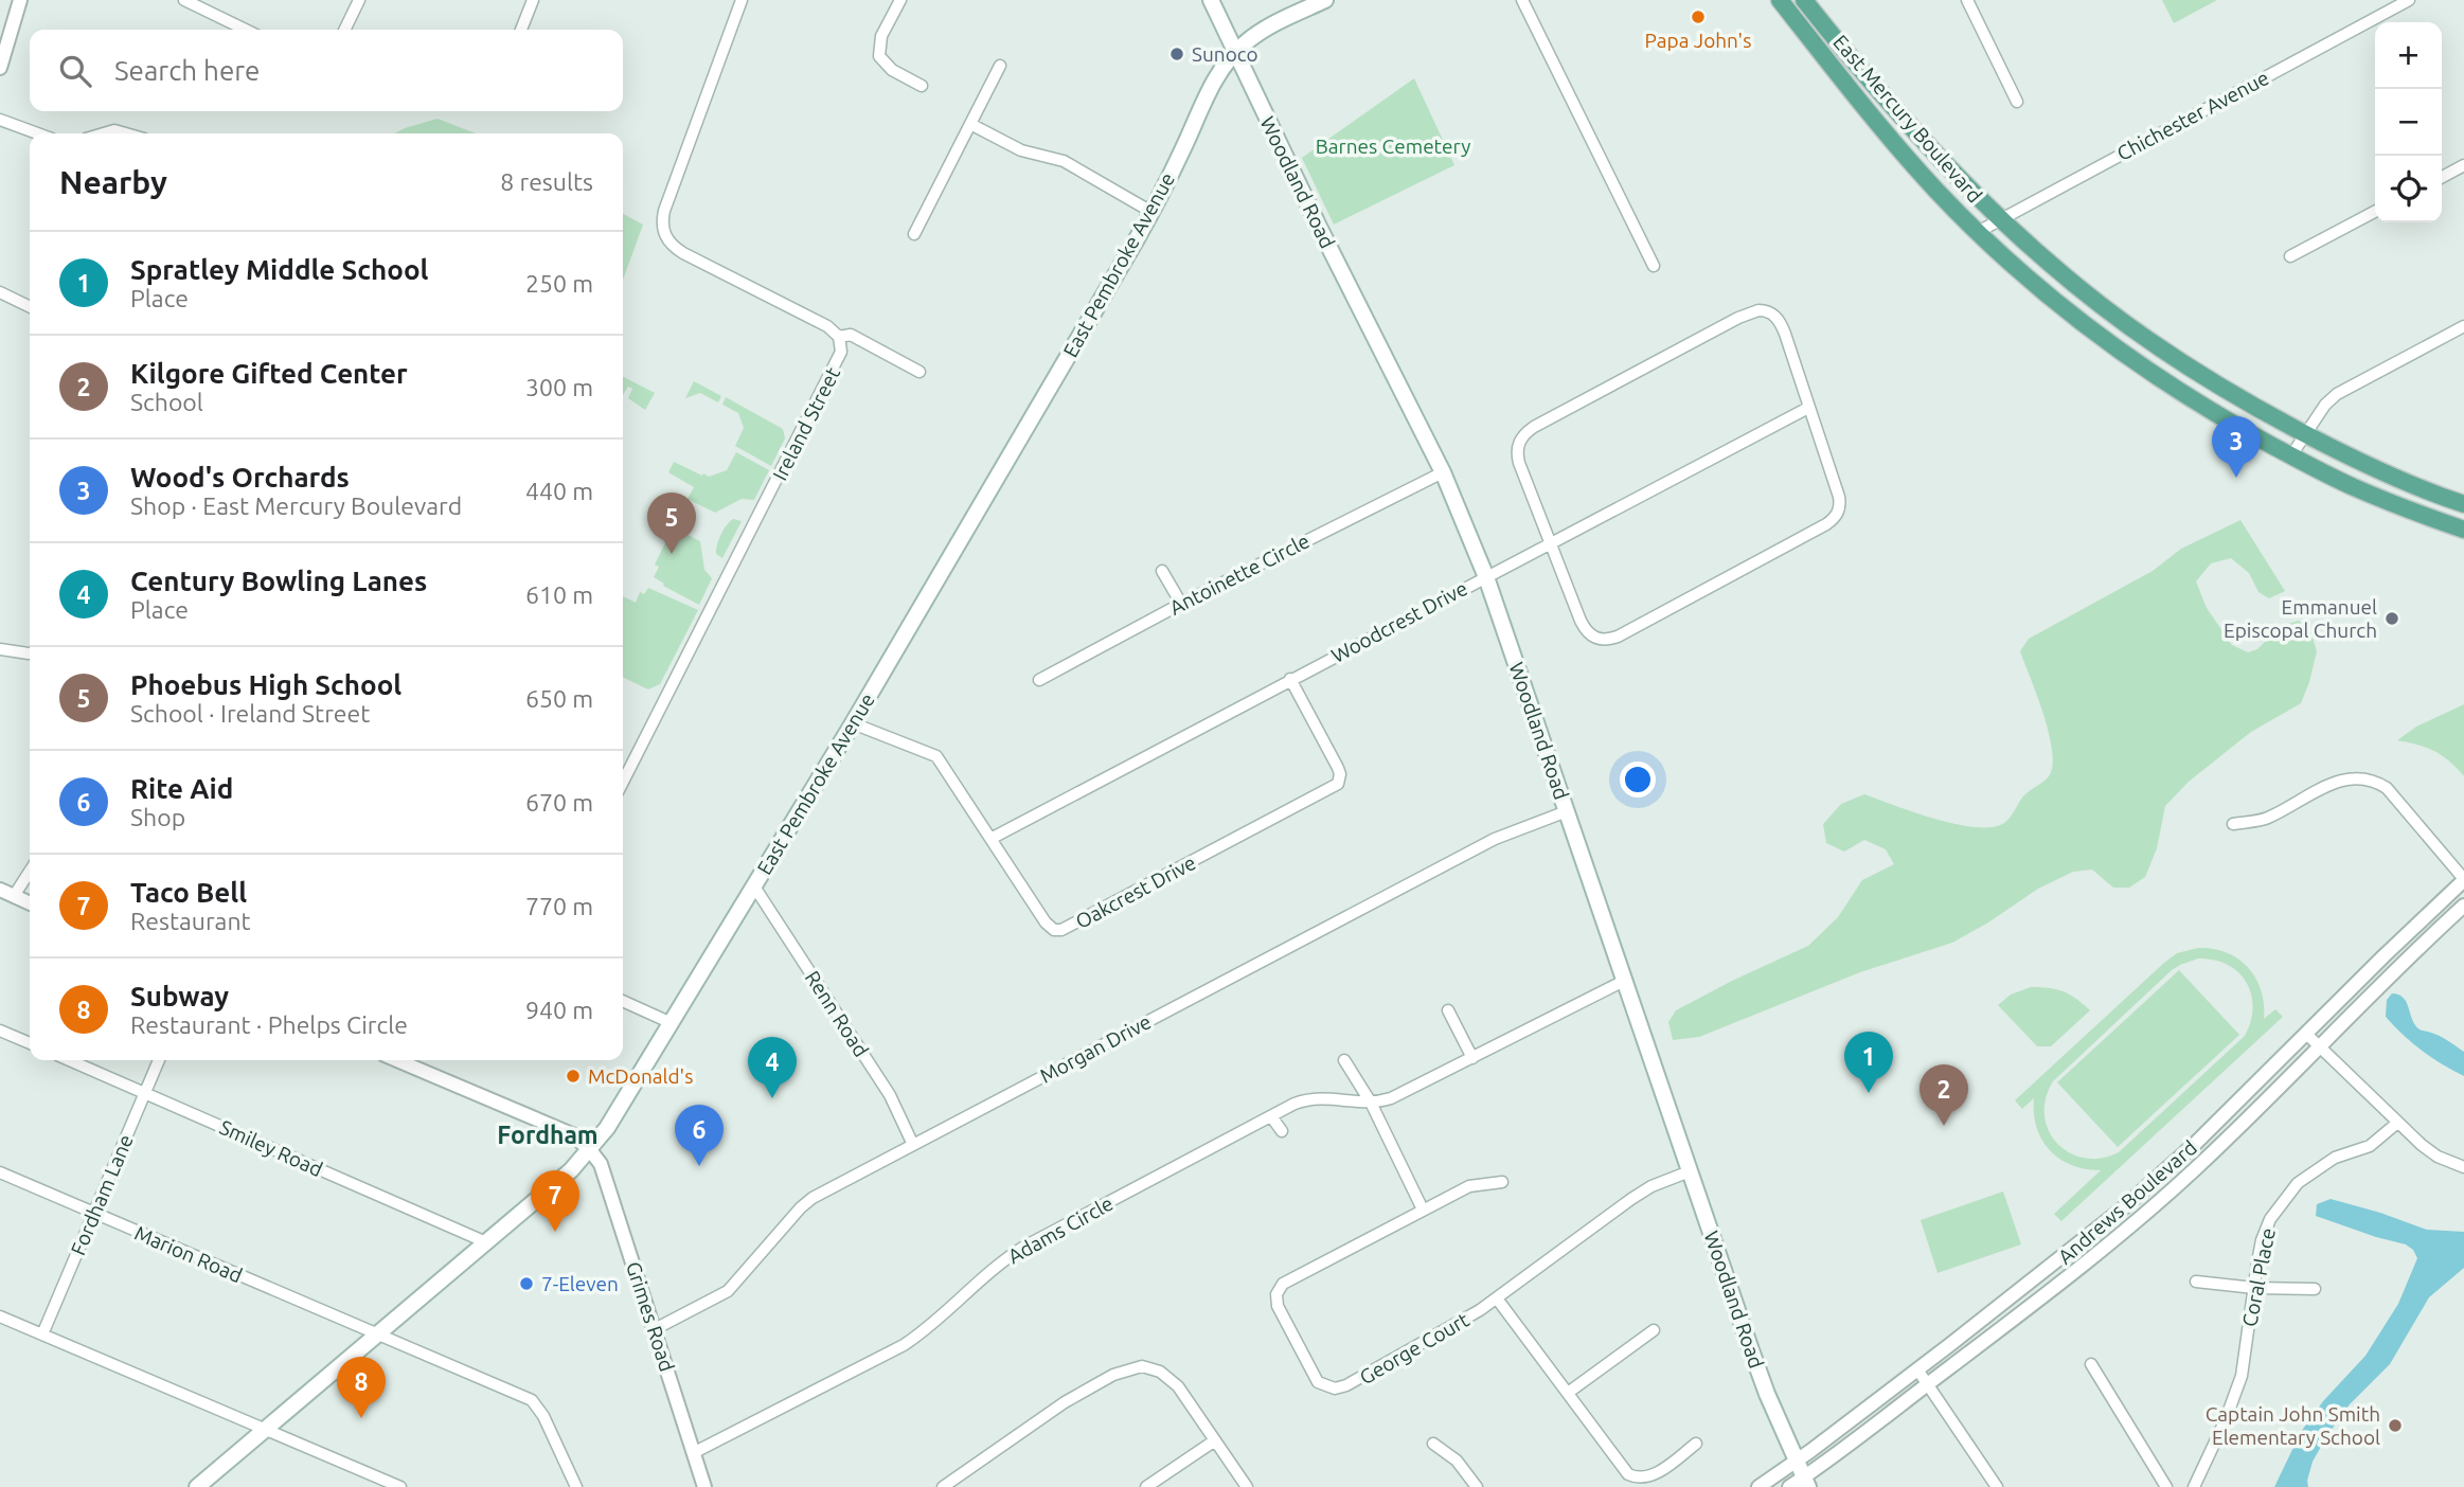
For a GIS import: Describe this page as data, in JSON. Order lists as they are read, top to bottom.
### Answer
{
  "streets": {
    "main road": ["East Mercury Boulevard", "Woodland Road", "East Pembroke Avenue"],
    "street": [
      "Chichester Avenue",
      "Ireland Street",
      "Antoinette Circle",
      "Woodcrest Drive",
      "Oakcrest Drive",
      "Renn Road",
      "Morgan Drive",
      "Smiley Road",
      "Fordham Lane",
      "Andrews Boulevard",
      "Adams Circle",
      "Marion Road",
      "Coral Place",
      "Grimes Road",
      "George Court"
    ]
  },
  "crossings": [
    ["Chichester Avenue", "East Mercury Boulevard"],
    ["Woodland Road", "East Pembroke Avenue"],
    ["Woodland Road", "Antoinette Circle"],
    ["Woodland Road", "Woodcrest Drive"],
    ["Woodland Road", "Morgan Drive"],
    ["Woodland Road", "Andrews Boulevard"],
    ["Woodland Road", "Adams Circle"],
    ["Woodland Road", "George Court"],
    ["East Pembroke Avenue", "Oakcrest Drive"],
    ["East Pembroke Avenue", "Renn Road"],
    ["East Pembroke Avenue", "Smiley Road"],
    ["East Pembroke Avenue", "Marion Road"],
    ["East Pembroke Avenue", "Grimes Road"],
    ["Woodcrest Drive", "Oakcrest Drive"],
    ["Renn Road", "Morgan Drive"],
    ["Morgan Drive", "Grimes Road"],
    ["Smiley Road", "Fordham Lane"],
    ["Fordham Lane", "Marion Road"],
    ["Adams Circle", "Grimes Road"]
  ],
  "districts": ["Fordham"],
  "parks": ["Barnes Cemetery"],
  "places": [
    "Papa John's",
    "Sunoco",
    "Emmanuel Episcopal Church",
    "McDonald's",
    "7-Eleven",
    "Captain John Smith Elementary School"
  ],
  "page": {
    "map_buttons": ["+", "−"],
    "search": "Search here",
    "heading": ["Nearby", "8 results"],
    "list": [
      {
        "mark": "1",
        "name": "Spratley Middle School",
        "note": "Place",
        "value": "250 m"
      },
      {
        "mark": "2",
        "name": "Kilgore Gifted Center",
        "note": "School",
        "value": "300 m"
      },
      {
        "mark": "3",
        "name": "Wood's Orchards",
        "note": "Shop · East Mercury Boulevard",
        "value": "440 m"
      },
      {
        "mark": "4",
        "name": "Century Bowling Lanes",
        "note": "Place",
        "value": "610 m"
      },
      {
        "mark": "5",
        "name": "Phoebus High School",
        "note": "School · Ireland Street",
        "value": "650 m"
      },
      {
        "mark": "6",
        "name": "Rite Aid",
        "note": "Shop",
        "value": "670 m"
      },
      {
        "mark": "7",
        "name": "Taco Bell",
        "note": "Restaurant",
        "value": "770 m"
      },
      {
        "mark": "8",
        "name": "Subway",
        "note": "Restaurant · Phelps Circle",
        "value": "940 m"
      }
    ],
    "pins": [
      "3",
      "5",
      "1",
      "4",
      "2",
      "6",
      "7",
      "8"
    ]
  }
}
